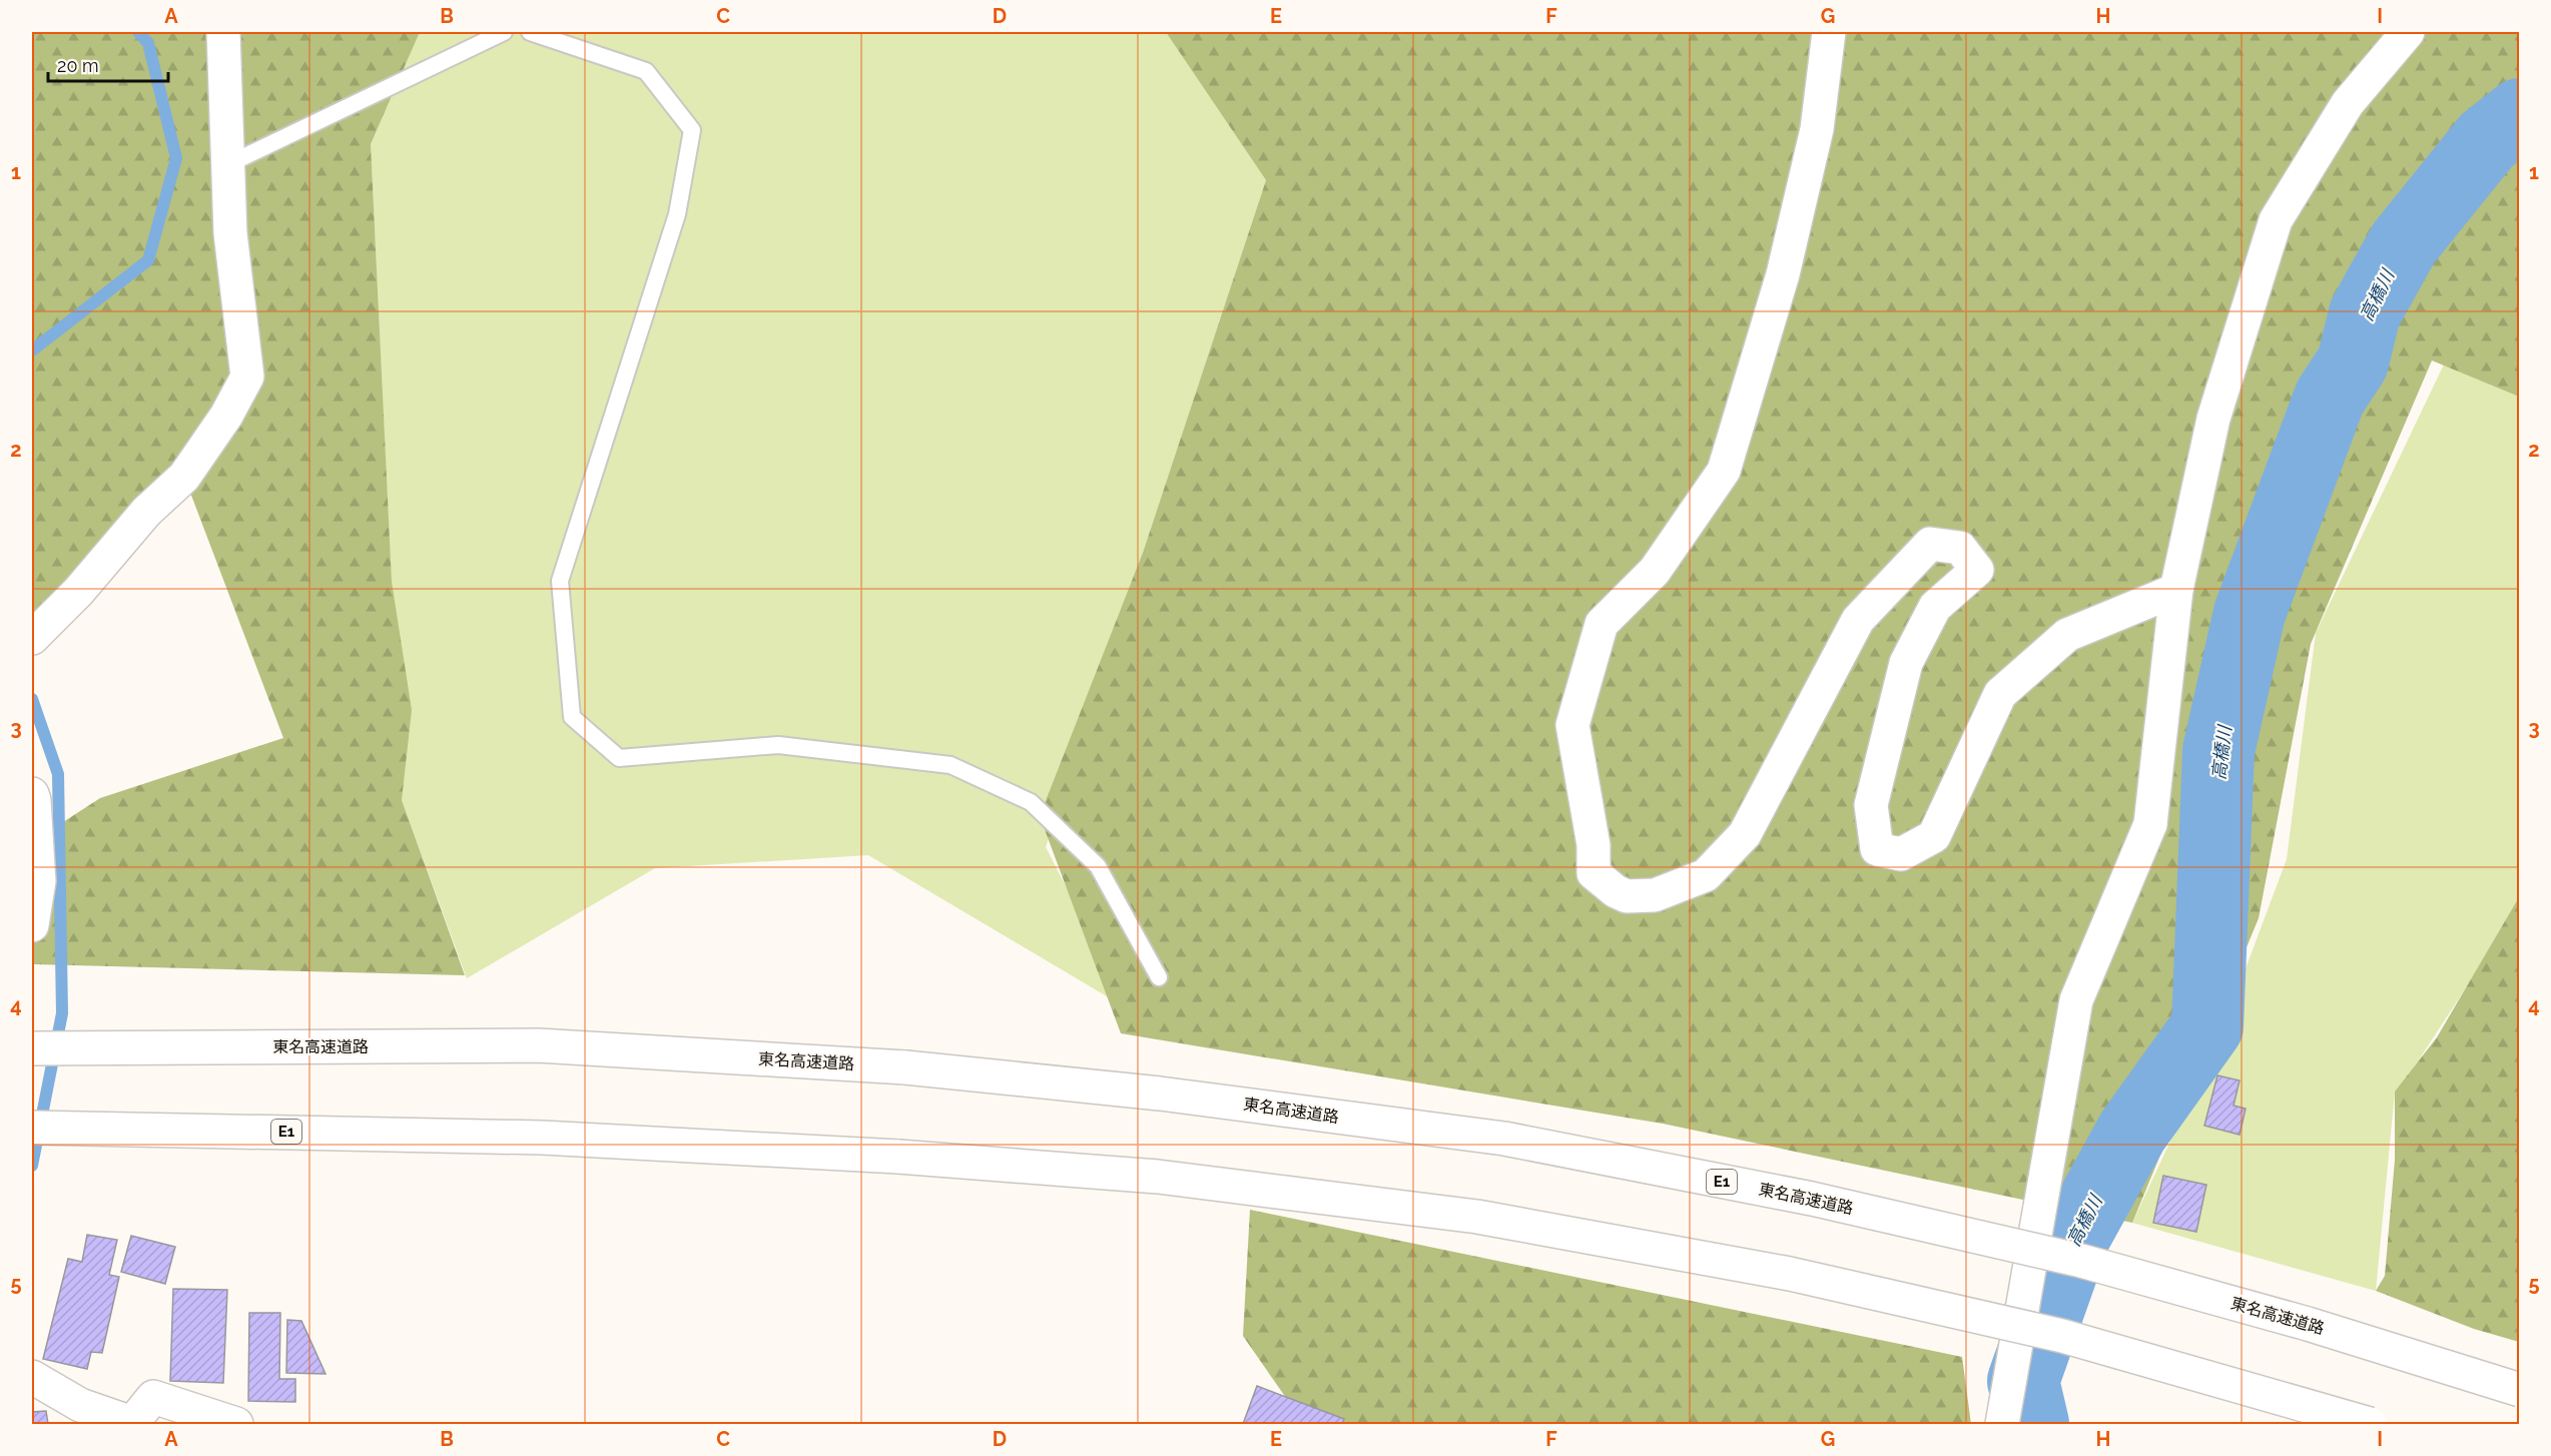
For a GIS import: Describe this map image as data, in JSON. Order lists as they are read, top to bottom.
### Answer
{
  "streets": {
    "main road": ["東名高速道路", "E1"]
  },
  "water": ["高橋川"],
  "scale_bar": "20 m",
  "grid": {
    "columns": [
      "A",
      "B",
      "C",
      "D",
      "E",
      "F",
      "G",
      "H",
      "I"
    ],
    "rows": [
      "1",
      "2",
      "3",
      "4",
      "5"
    ]
  }
}
